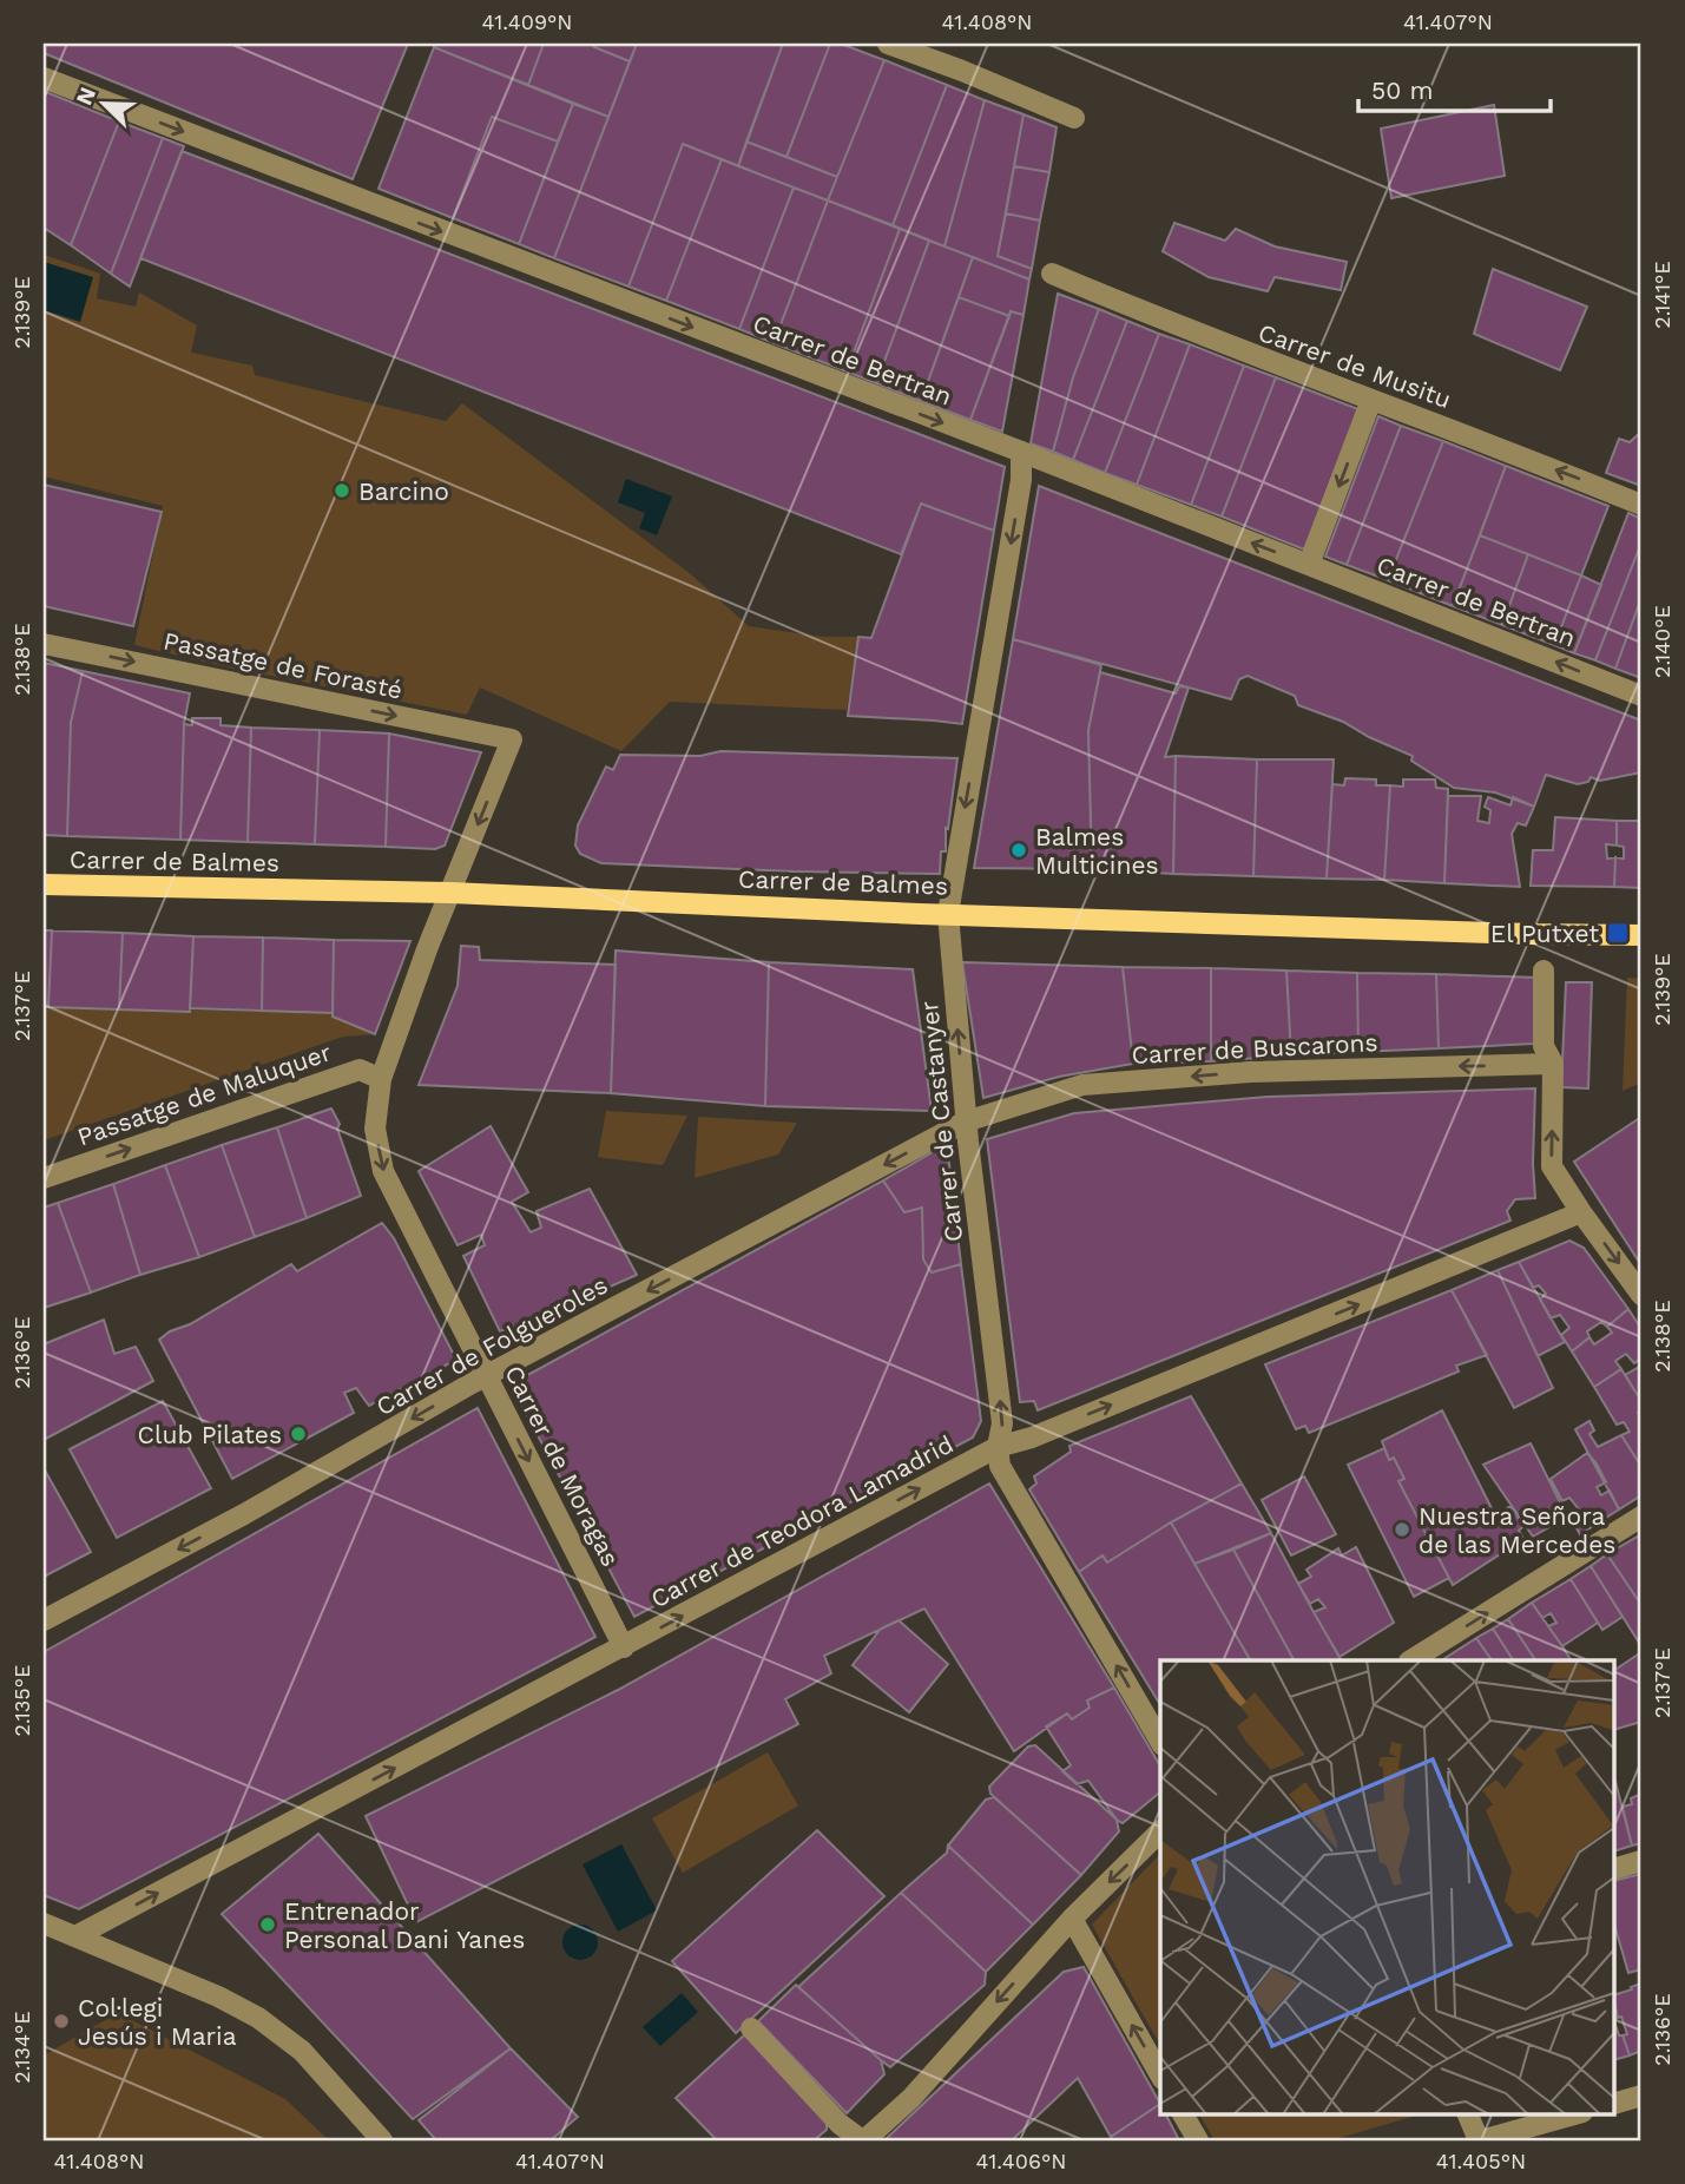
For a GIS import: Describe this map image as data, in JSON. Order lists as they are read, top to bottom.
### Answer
{
  "streets": {
    "main road": ["Carrer de Balmes"],
    "street": [
      "Carrer de Bertran",
      "Carrer de Musitu",
      "Passatge de Forasté",
      "Carrer de Buscarons",
      "Passatge de Maluquer",
      "Carrer de Castanyer",
      "Carrer de Folgueroles",
      "Carrer de Moragas",
      "Carrer de Teodora Lamadrid"
    ]
  },
  "crossings": [
    ["Carrer de Bertran", "Carrer de Castanyer"],
    ["Passatge de Forasté", "Carrer de Moragas"],
    ["Carrer de Balmes", "Carrer de Castanyer"],
    ["Carrer de Balmes", "Carrer de Moragas"],
    ["Carrer de Buscarons", "Carrer de Castanyer"],
    ["Carrer de Buscarons", "Carrer de Folgueroles"],
    ["Passatge de Maluquer", "Carrer de Moragas"],
    ["Carrer de Castanyer", "Carrer de Folgueroles"],
    ["Carrer de Castanyer", "Carrer de Teodora Lamadrid"],
    ["Carrer de Folgueroles", "Carrer de Moragas"],
    ["Carrer de Moragas", "Carrer de Teodora Lamadrid"]
  ],
  "one_way": [
    "Carrer de Musitu",
    "Passatge de Forasté",
    "Carrer de Buscarons",
    "Passatge de Maluquer",
    "Carrer de Folgueroles",
    "Carrer de Moragas",
    "Carrer de Teodora Lamadrid"
  ],
  "places": {
    "other": [
      "Barcino",
      "Balmes Multicines",
      "Club Pilates",
      "Nuestra Señora de las Mercedes",
      "Entrenador Personal Dani Yanes",
      "Col·legi Jesús i Maria"
    ],
    "transit": ["El Putxet"]
  },
  "scale_bar": "50 m",
  "north": "top left",
  "coordinates": [
    "41.409°N",
    "41.408°N",
    "41.407°N",
    "2.141°E",
    "2.139°E",
    "2.140°E",
    "2.138°E",
    "2.137°E",
    "2.136°E",
    "2.135°E",
    "2.134°E",
    "41.406°N",
    "41.405°N"
  ]
}
